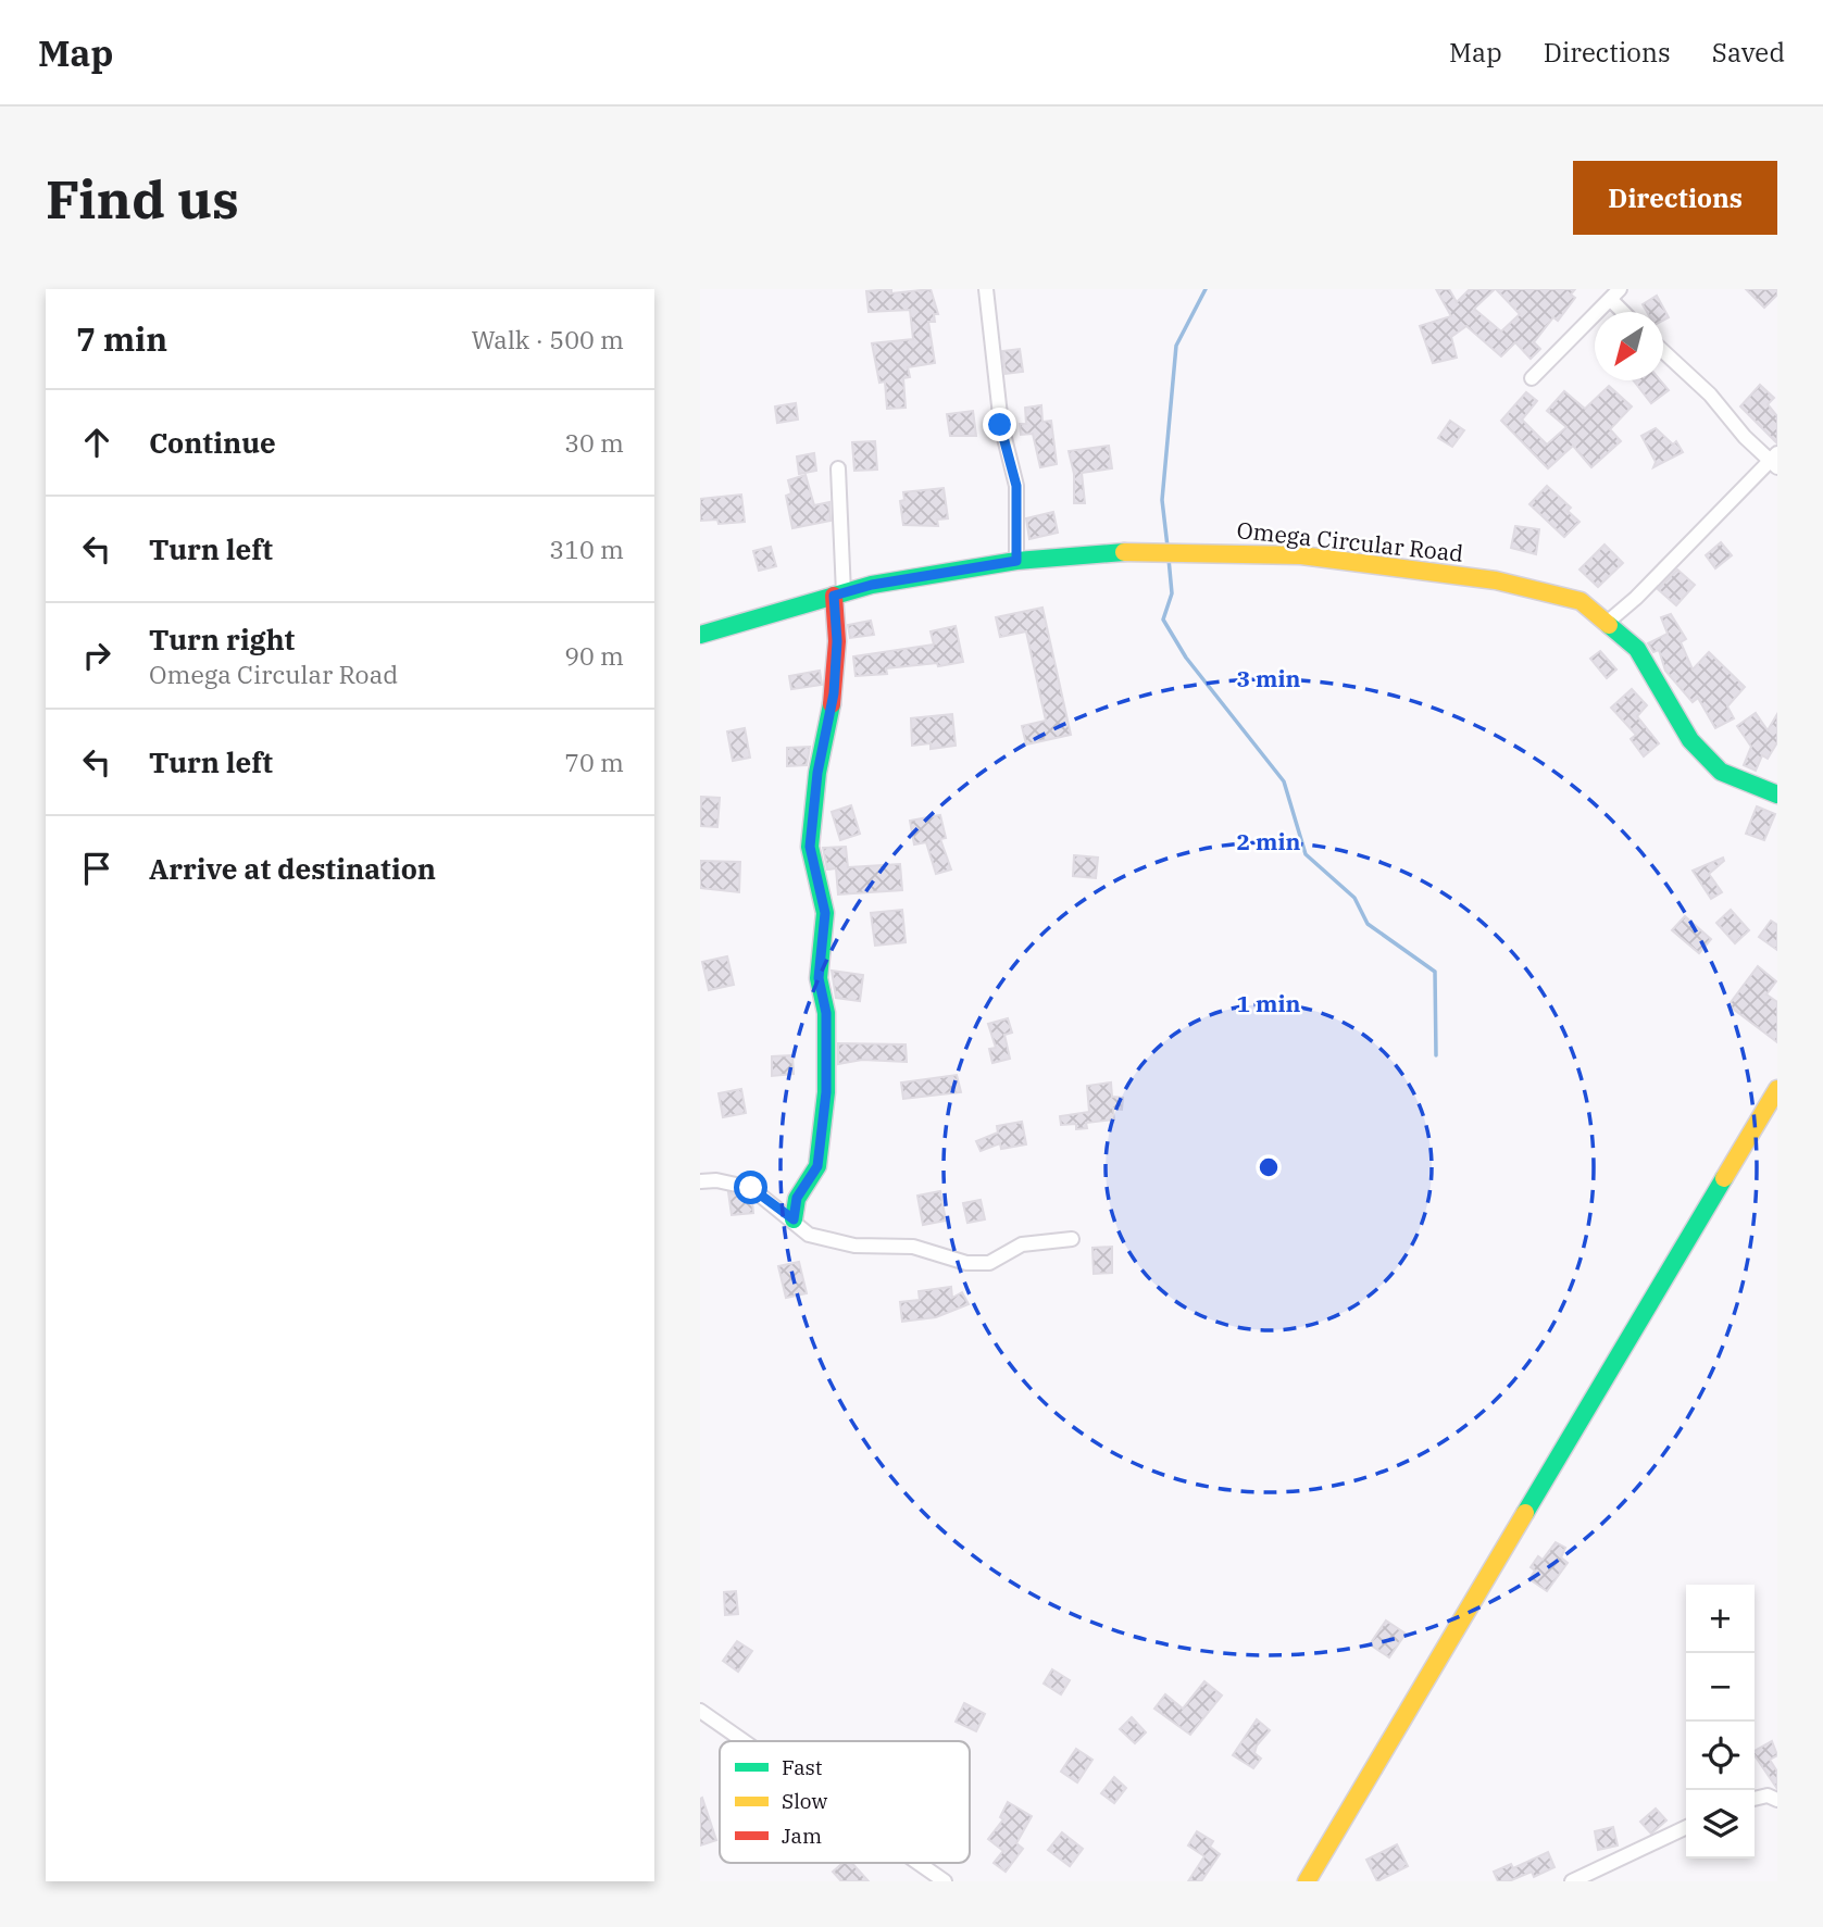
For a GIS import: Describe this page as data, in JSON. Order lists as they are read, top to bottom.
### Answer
{
  "streets": {
    "street": ["Omega Circular Road"]
  },
  "legend": ["Fast", "Slow", "Jam"],
  "north": "bottom left",
  "page": {
    "header": "Map",
    "nav": ["Map", "Directions", "Saved"],
    "buttons": "Directions",
    "title": "Find us",
    "heading": ["7 min", "Walk · 500 m"],
    "list": [
      ["Continue", "30 m"],
      ["Turn left", "310 m"],
      ["Turn right", "Omega Circular Road", "90 m"],
      ["Turn left", "70 m"],
      "Arrive at destination"
    ],
    "map_buttons": ["+", "−"]
  },
  "rings": ["3 min", "2 min", "1 min"]
}
